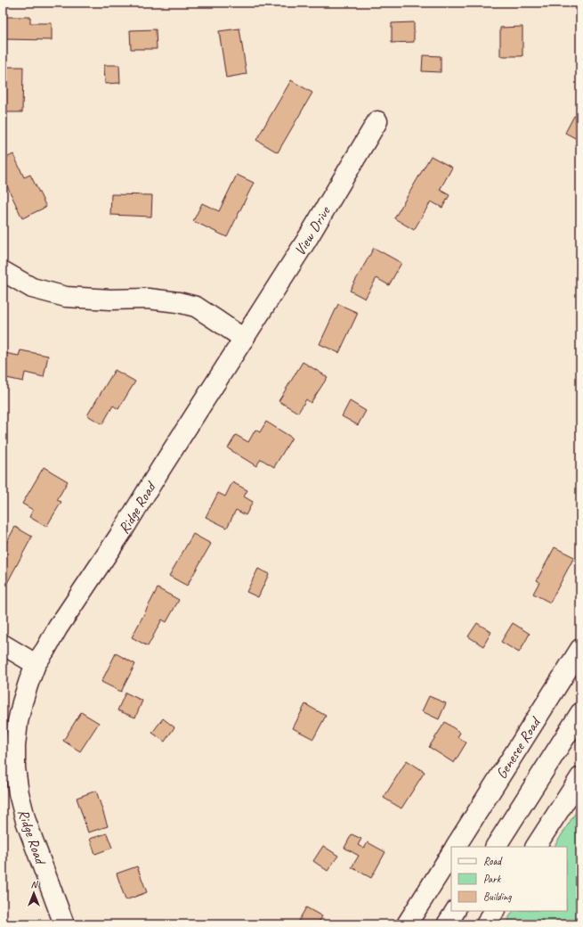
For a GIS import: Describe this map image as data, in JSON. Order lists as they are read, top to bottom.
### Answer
{
  "streets": {
    "street": ["View Drive", "Ridge Road", "Genesee Road"]
  },
  "crossings": [
    ["View Drive", "Ridge Road"]
  ],
  "legend": ["Road", "Park", "Building"],
  "north": "top"
}
